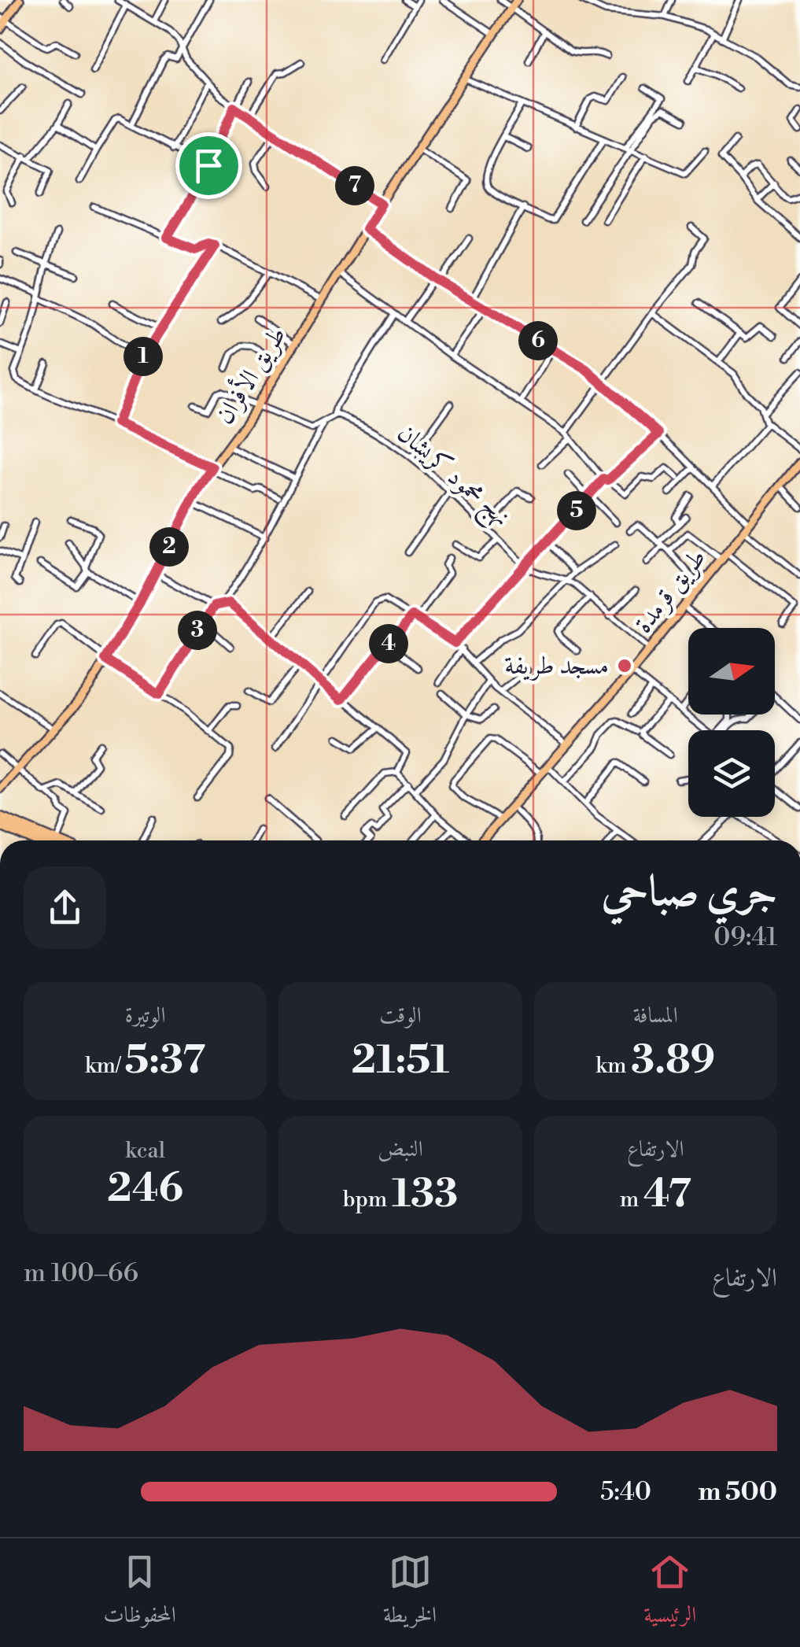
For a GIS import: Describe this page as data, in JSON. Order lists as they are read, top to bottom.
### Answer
{
  "streets": {
    "main road": ["طريق الأفران", "طريق قرمدة"],
    "street": ["نهج محمود كريشان"]
  },
  "crossings": [
    ["نهج محمود كريشان", "طريق قرمدة"]
  ],
  "places": ["مسجد طريفة"],
  "north": "right",
  "page": {
    "pins": [
      "7",
      "6",
      "1",
      "5",
      "2",
      "3",
      "4"
    ],
    "heading": ["جري صباحي", "09:41"],
    "stats": [
      ["المسافة", "3.89 km"],
      ["الوقت", "21:51"],
      ["الوتيرة", "5:37 /km"],
      ["الارتفاع", "47 m"],
      ["النبض", "133 bpm"],
      ["kcal", "246"]
    ],
    "chart": ["الارتفاع", "66–100 m"],
    "list": [
      {
        "name": "500 m",
        "note": "5:40"
      }
    ],
    "tabs": ["الرئيسية", "الخريطة", "المحفوظات"]
  }
}
